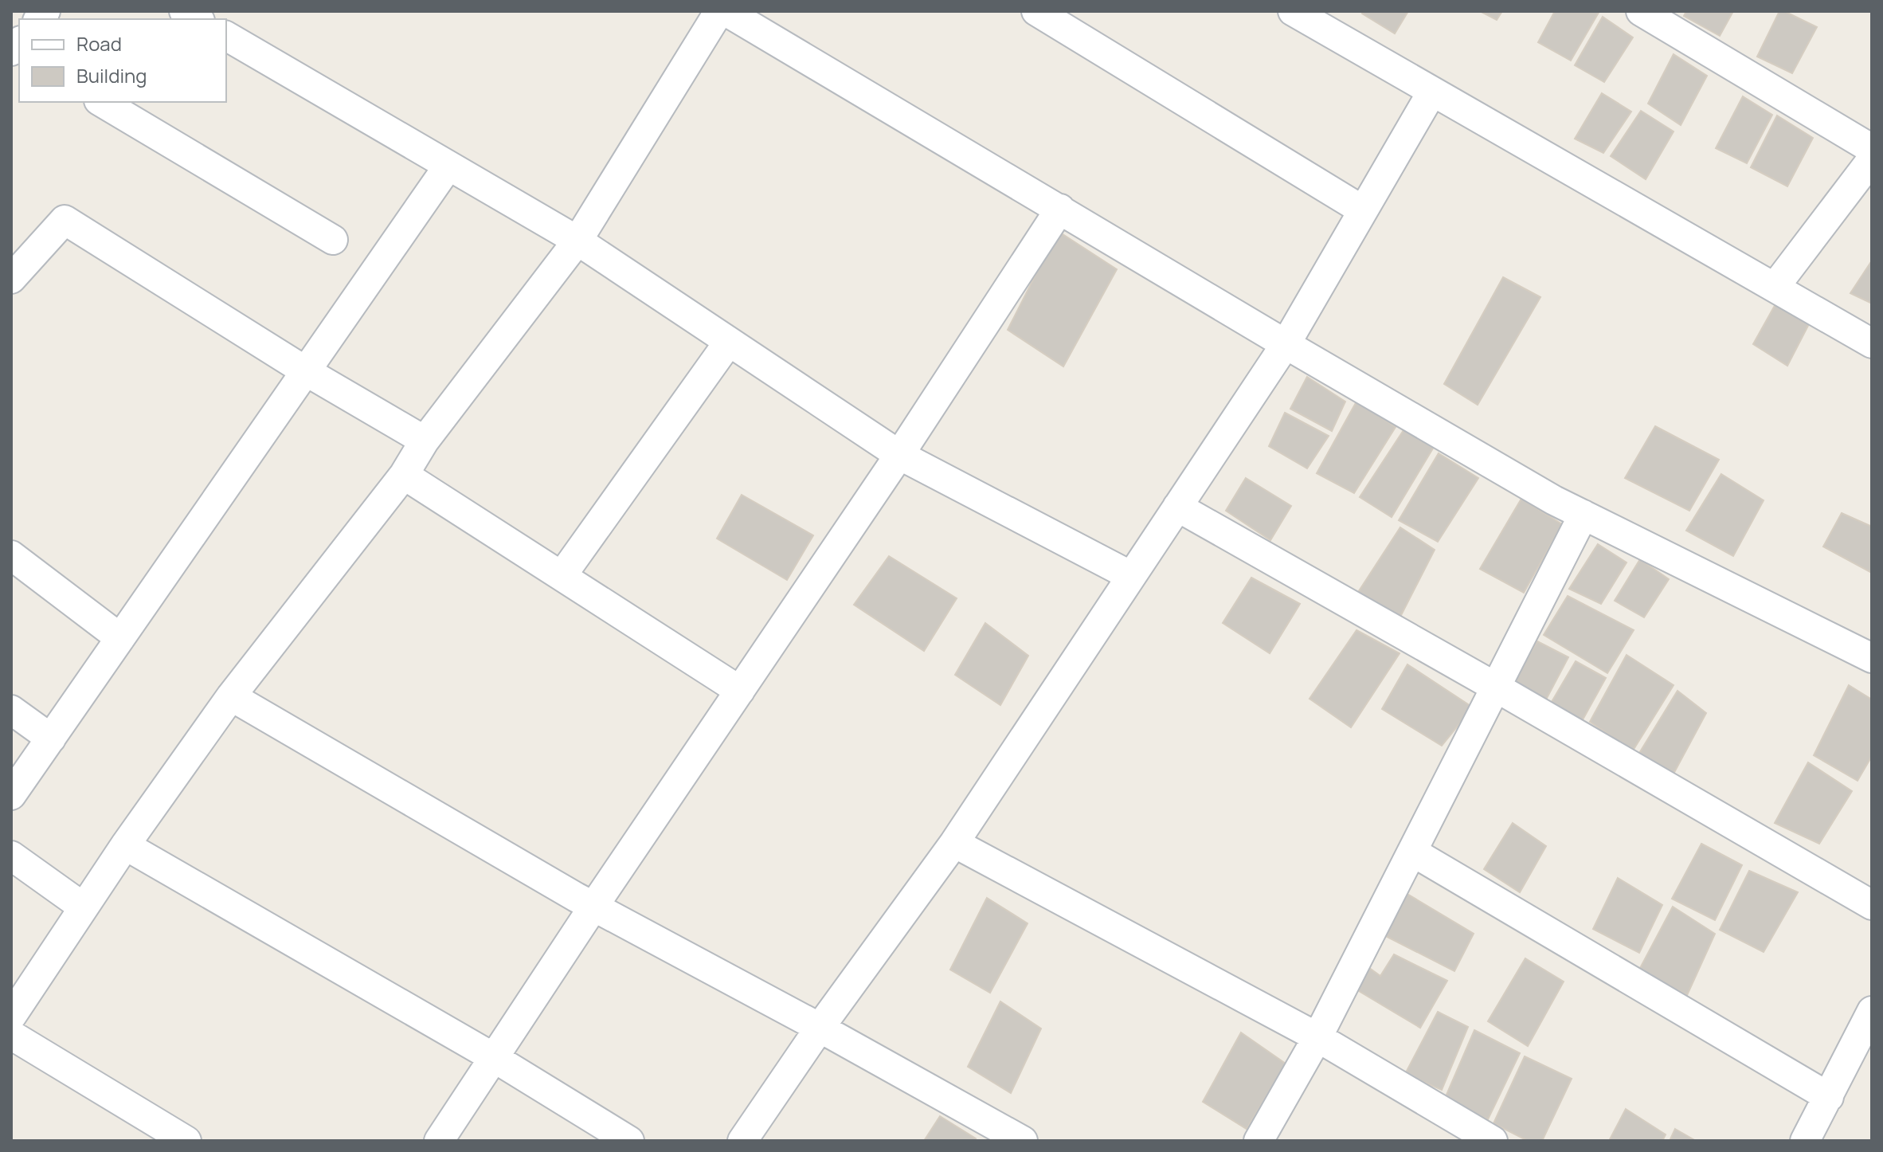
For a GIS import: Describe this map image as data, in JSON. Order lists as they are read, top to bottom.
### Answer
{
  "legend": ["Road", "Building"]
}
